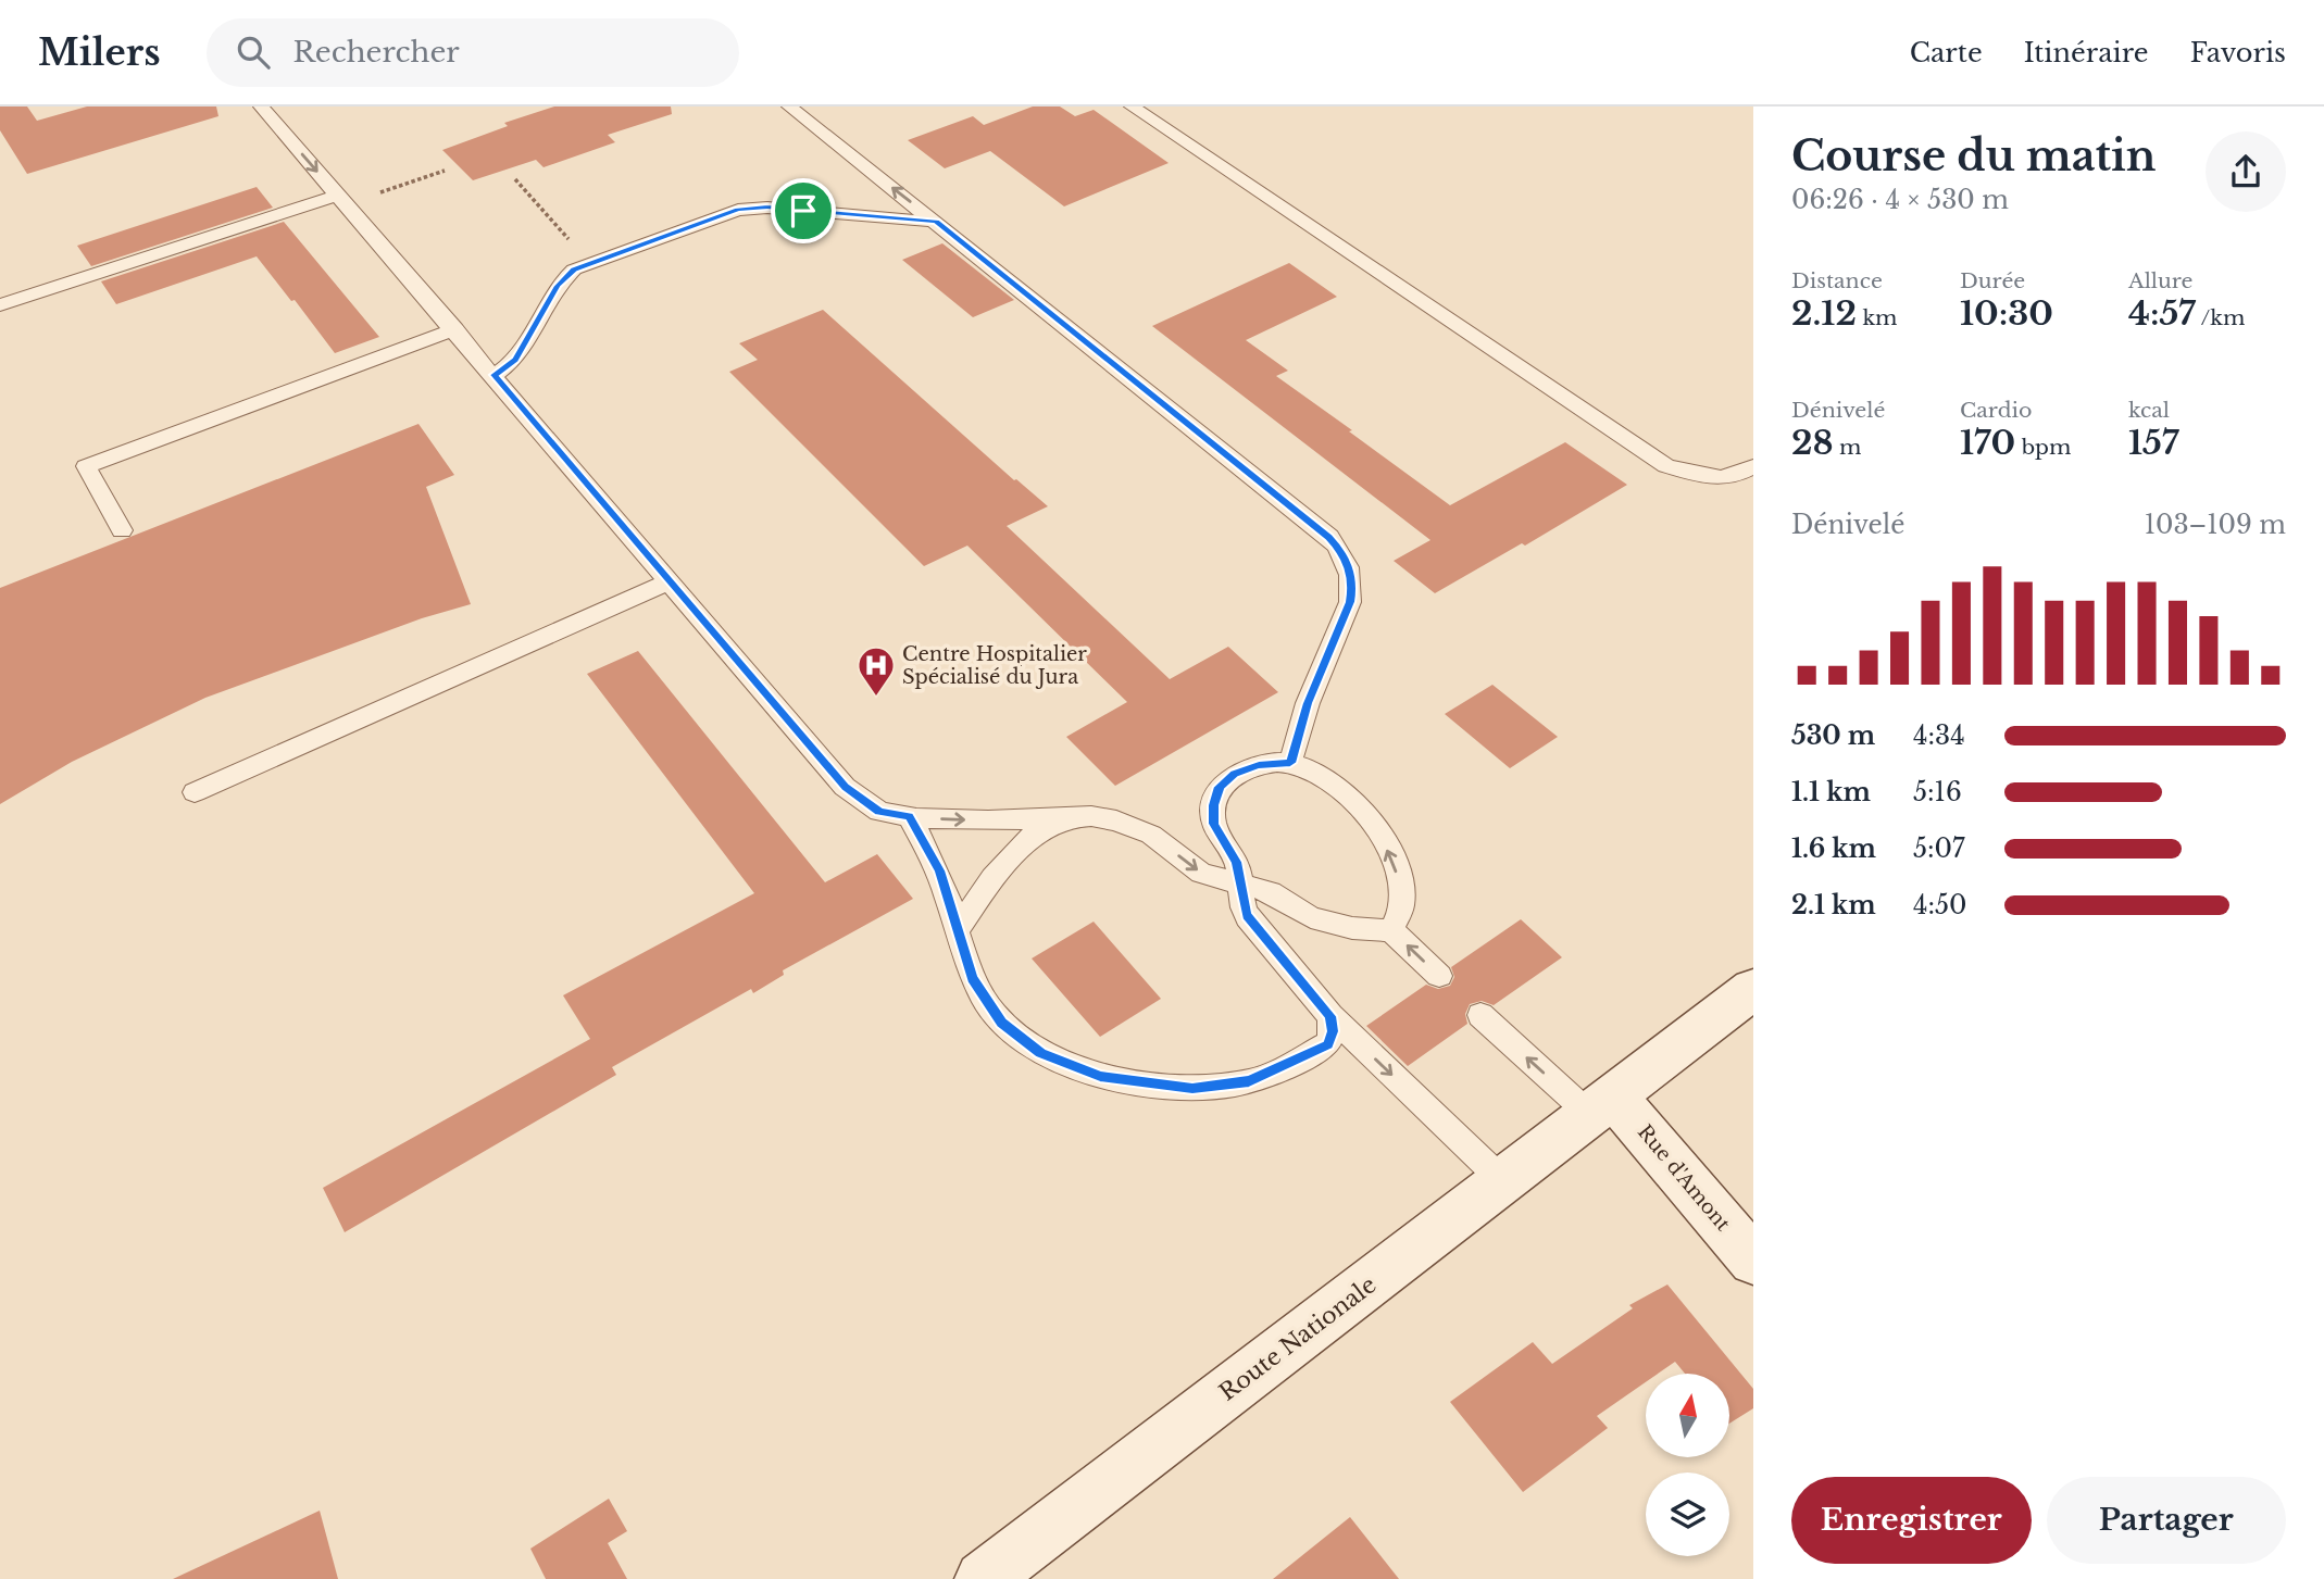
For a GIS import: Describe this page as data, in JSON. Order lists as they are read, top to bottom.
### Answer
{
  "streets": {
    "main road": ["Rue d'Amont", "Route Nationale"]
  },
  "crossings": [
    ["Rue d'Amont", "Route Nationale"]
  ],
  "places": {
    "hospital": ["Centre Hospitalier Spécialisé du Jura"]
  },
  "north": "top",
  "page": {
    "header": "Milers",
    "search": "Rechercher",
    "nav": ["Carte", "Itinéraire", "Favoris"],
    "heading": ["Course du matin", "06:26 · 4 × 530 m"],
    "stats": [
      ["Distance", "2.12 km"],
      ["Durée", "10:30"],
      ["Allure", "4:57 /km"],
      ["Dénivelé", "28 m"],
      ["Cardio", "170 bpm"],
      ["kcal", "157"]
    ],
    "chart": ["Dénivelé", "103–109 m"],
    "list": [
      {
        "name": "530 m",
        "note": "4:34"
      },
      {
        "name": "1.1 km",
        "note": "5:16"
      },
      {
        "name": "1.6 km",
        "note": "5:07"
      },
      {
        "name": "2.1 km",
        "note": "4:50"
      }
    ],
    "buttons": ["Enregistrer", "Partager"]
  }
}
